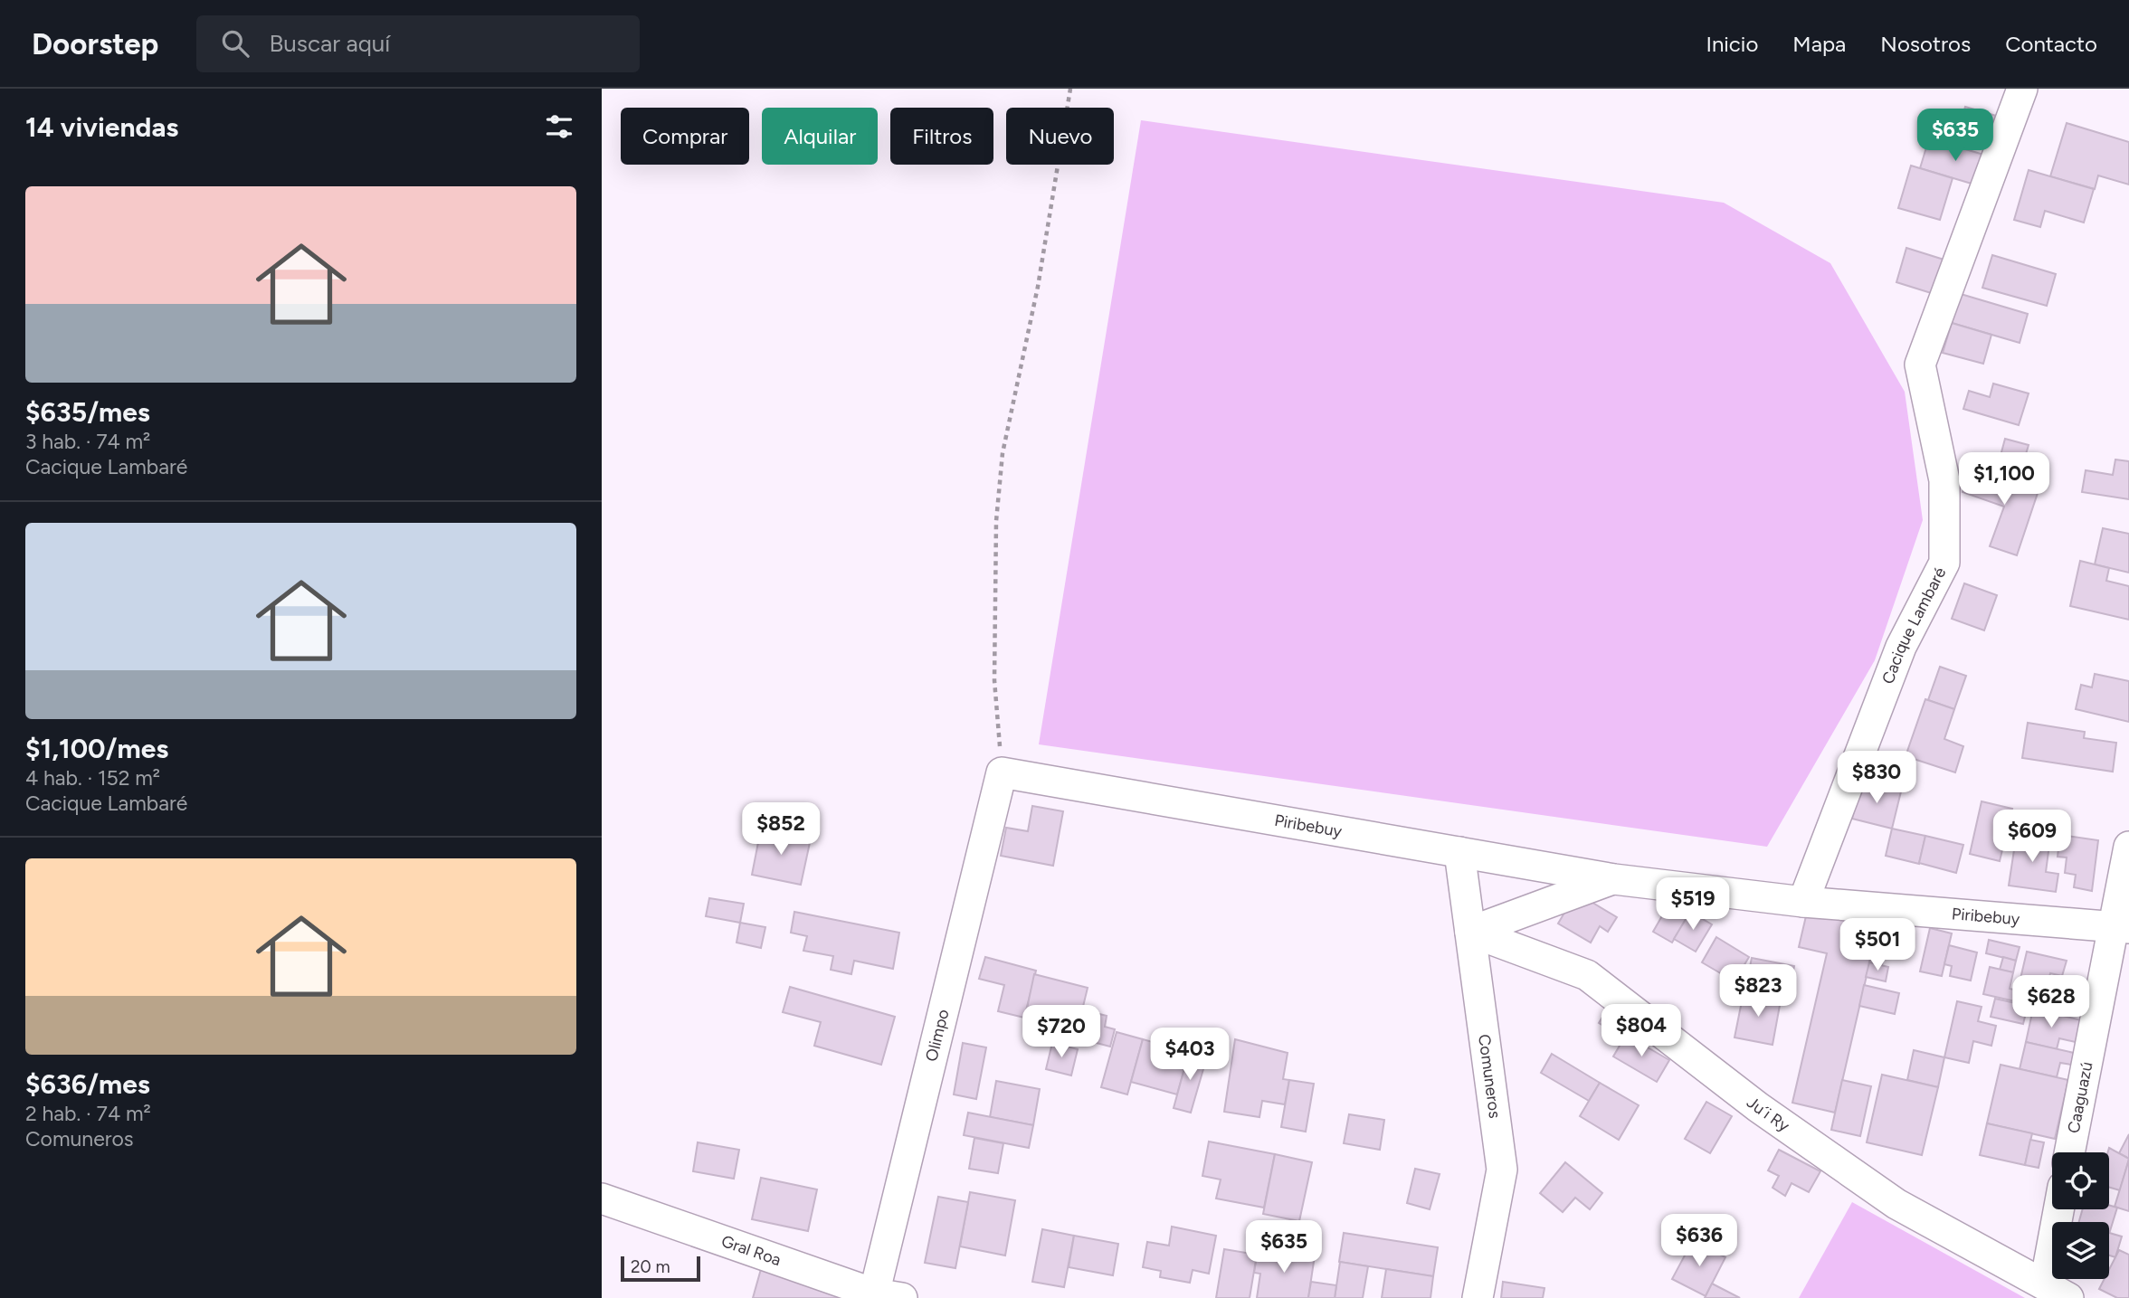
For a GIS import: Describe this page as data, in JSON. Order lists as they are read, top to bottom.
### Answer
{
  "streets": {
    "street": [
      "Cacique Lambaré",
      "Piribebuy",
      "Olimpo",
      "Comuneros",
      "Caaguazú",
      "Ju´i Ry",
      "Gral Roa"
    ]
  },
  "crossings": [
    ["Cacique Lambaré", "Piribebuy"],
    ["Piribebuy", "Olimpo"],
    ["Piribebuy", "Comuneros"],
    ["Piribebuy", "Caaguazú"],
    ["Piribebuy", "Ju´i Ry"],
    ["Olimpo", "Gral Roa"],
    ["Comuneros", "Ju´i Ry"]
  ],
  "scale_bar": "20 m",
  "page": {
    "header": "Doorstep",
    "search": "Buscar aquí",
    "nav": [
      "Inicio",
      "Mapa",
      "Nosotros",
      "Contacto"
    ],
    "heading": "14 viviendas",
    "chip": [
      "Comprar",
      "Alquilar",
      "Filtros",
      "Nuevo"
    ],
    "price": [
      "$635",
      "$1,100",
      "$830",
      "$852",
      "$609",
      "$519",
      "$501",
      "$823",
      "$628",
      "$804",
      "$720",
      "$403",
      "$636",
      "$635"
    ],
    "list": [
      {
        "name": "$635/mes",
        "note": "3 hab. · 74 m² · Cacique Lambaré"
      },
      {
        "name": "$1,100/mes",
        "note": "4 hab. · 152 m² · Cacique Lambaré"
      },
      {
        "name": "$636/mes",
        "note": "2 hab. · 74 m² · Comuneros"
      }
    ],
    "scale": "20 m"
  }
}
